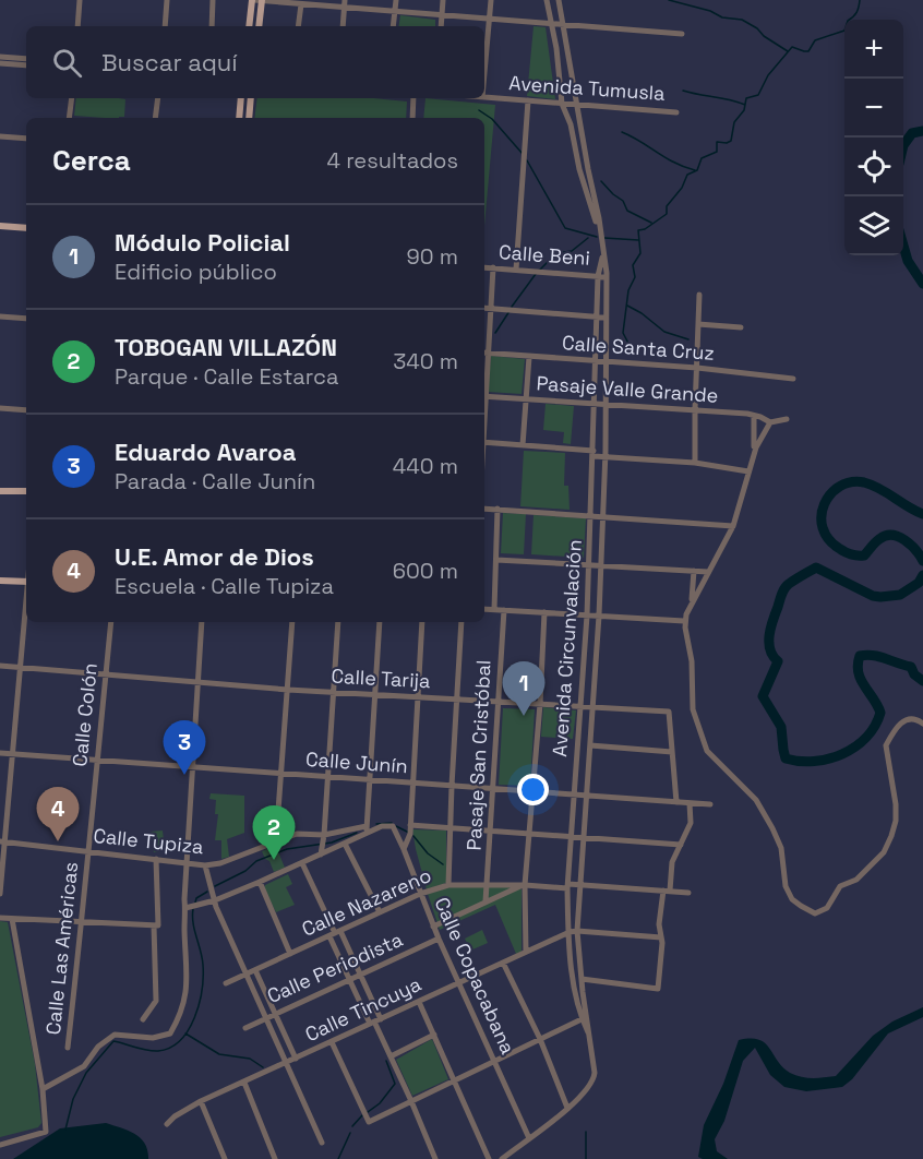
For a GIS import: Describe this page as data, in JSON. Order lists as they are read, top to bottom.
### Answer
{
  "streets": {
    "street": [
      "Avenida Tumusla",
      "Calle Beni",
      "Calle Santa Cruz",
      "Pasaje Valle Grande",
      "Avenida Circunvalación",
      "Calle Tarija",
      "Calle Colón",
      "Pasaje San Cristóbal",
      "Calle Junín",
      "Calle Tupiza",
      "Calle Nazareno",
      "Calle Las Américas",
      "Calle Periodista",
      "Calle Copacabana",
      "Calle Tincuya"
    ]
  },
  "crossings": [
    ["Avenida Tumusla", "Avenida Circunvalación"],
    ["Calle Beni", "Avenida Circunvalación"],
    ["Calle Santa Cruz", "Avenida Circunvalación"],
    ["Pasaje Valle Grande", "Avenida Circunvalación"],
    ["Avenida Circunvalación", "Calle Tarija"],
    ["Avenida Circunvalación", "Calle Junín"],
    ["Avenida Circunvalación", "Calle Nazareno"],
    ["Avenida Circunvalación", "Calle Copacabana"],
    ["Avenida Circunvalación", "Calle Tincuya"],
    ["Calle Tarija", "Calle Colón"],
    ["Calle Tarija", "Pasaje San Cristóbal"],
    ["Calle Tarija", "Calle Junín"],
    ["Calle Colón", "Calle Junín"],
    ["Calle Colón", "Calle Tupiza"],
    ["Calle Colón", "Calle Las Américas"],
    ["Pasaje San Cristóbal", "Calle Junín"],
    ["Pasaje San Cristóbal", "Calle Nazareno"],
    ["Calle Tupiza", "Calle Las Américas"],
    ["Calle Tupiza", "Calle Copacabana"],
    ["Calle Nazareno", "Calle Copacabana"],
    ["Calle Periodista", "Calle Copacabana"],
    ["Calle Copacabana", "Calle Tincuya"]
  ],
  "page": {
    "map_buttons": ["+", "−"],
    "search": "Buscar aquí",
    "heading": ["Cerca", "4 resultados"],
    "list": [
      {
        "mark": "1",
        "name": "Módulo Policial",
        "note": "Edificio público",
        "value": "90 m"
      },
      {
        "mark": "2",
        "name": "TOBOGAN VILLAZÓN",
        "note": "Parque · Calle Estarca",
        "value": "340 m"
      },
      {
        "mark": "3",
        "name": "Eduardo Avaroa",
        "note": "Parada · Calle Junín",
        "value": "440 m"
      },
      {
        "mark": "4",
        "name": "U.E. Amor de Dios",
        "note": "Escuela · Calle Tupiza",
        "value": "600 m"
      }
    ],
    "pins": [
      "1",
      "3",
      "4",
      "2"
    ]
  }
}
